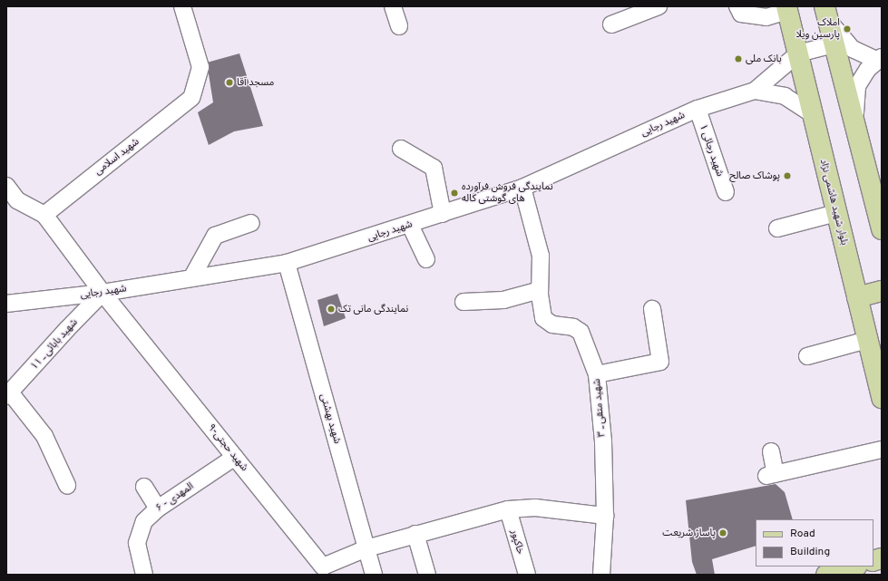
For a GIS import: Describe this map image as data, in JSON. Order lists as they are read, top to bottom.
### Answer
{
  "streets": {
    "main road": ["بلوار شهید هاشمی نژاد"],
    "street": [
      "شهید رجایی",
      "شهید رجائی ۱",
      "شهید اسلامی",
      "شهید بابائی ـ ۱۱",
      "شهید متقی ـ ۳",
      "شهید بهشتی",
      "شهید حجتی-۹",
      "المهدی - ۶",
      "خاکپور"
    ]
  },
  "crossings": [
    ["شهید رجایی", "شهید رجائی ۱"],
    ["شهید رجایی", "شهید بابائی ـ ۱۱"],
    ["شهید رجایی", "شهید متقی ـ ۳"],
    ["شهید رجایی", "شهید بهشتی"],
    ["شهید رجایی", "شهید حجتی-۹"],
    ["شهید بابائی ـ ۱۱", "شهید حجتی-۹"],
    ["شهید بهشتی", "شهید حجتی-۹"],
    ["شهید حجتی-۹", "المهدی - ۶"]
  ],
  "places": [
    "املاک پارسین ویلا",
    "بانک ملی",
    "مسجد آقا",
    "پوشاک صالح",
    "نمایندگی فروش فرآورده های گوشتی کاله",
    "نمایندگی مانی تک",
    "پاساژ شریعت"
  ],
  "legend": ["Road", "Building"]
}
